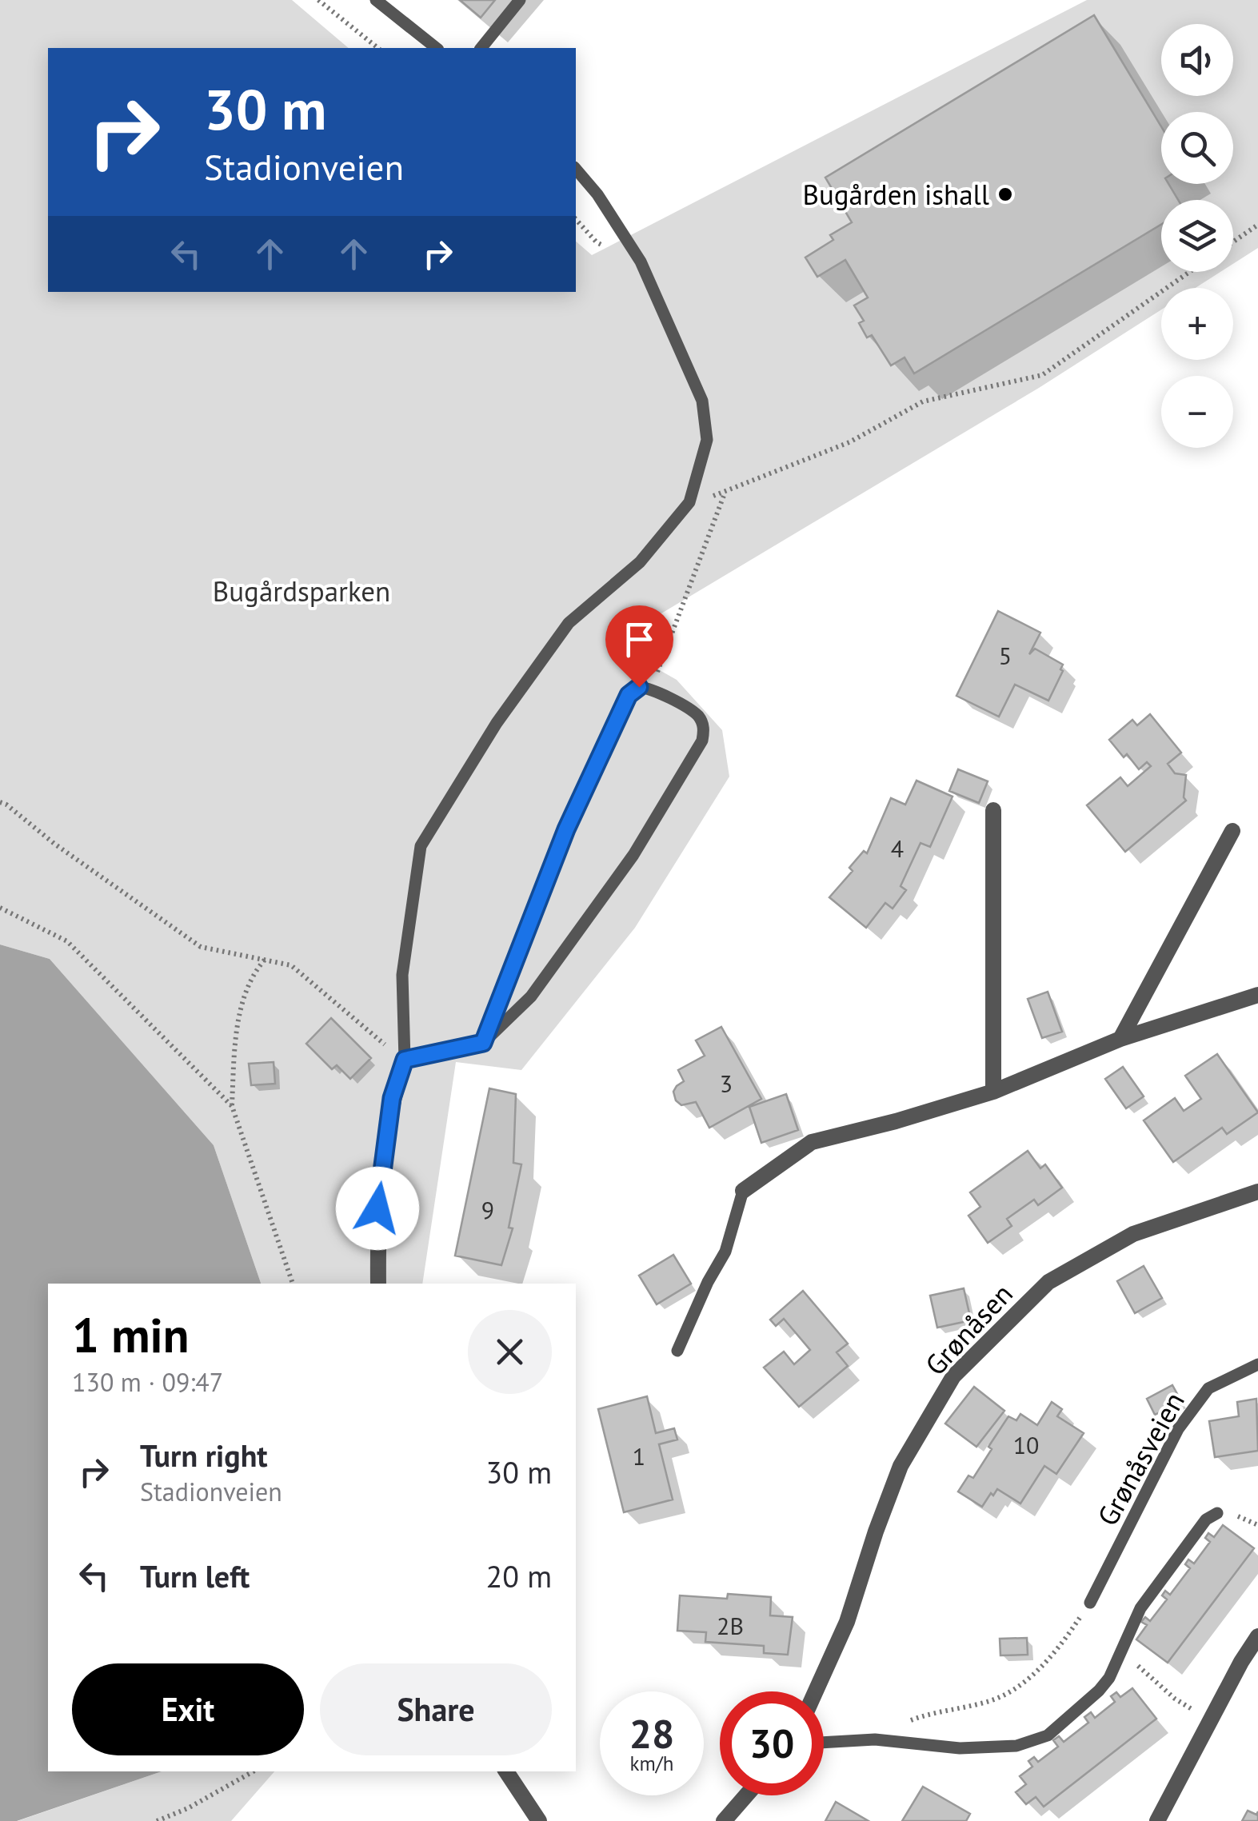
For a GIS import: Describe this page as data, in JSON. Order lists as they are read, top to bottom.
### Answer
{
  "streets": {
    "street": ["Grønåsen"],
    "lane": ["Grønåsveien"]
  },
  "parks": ["Bugårdsparken"],
  "places": ["Bugården ishall"],
  "house_numbers": [
    "5",
    "4",
    "3",
    "9",
    "10",
    "1",
    "2B"
  ],
  "page": {
    "map_buttons": ["+", "−"],
    "turn": ["30 m", "Stadionveien"],
    "heading": ["1 min", "130 m · 09:47"],
    "list": [
      {
        "name": "Turn right",
        "note": "Stadionveien",
        "value": "30 m"
      },
      {
        "name": "Turn left",
        "value": "20 m"
      }
    ],
    "buttons": ["Exit", "Share"],
    "speed": "28 km/h",
    "limit": "30"
  }
}
